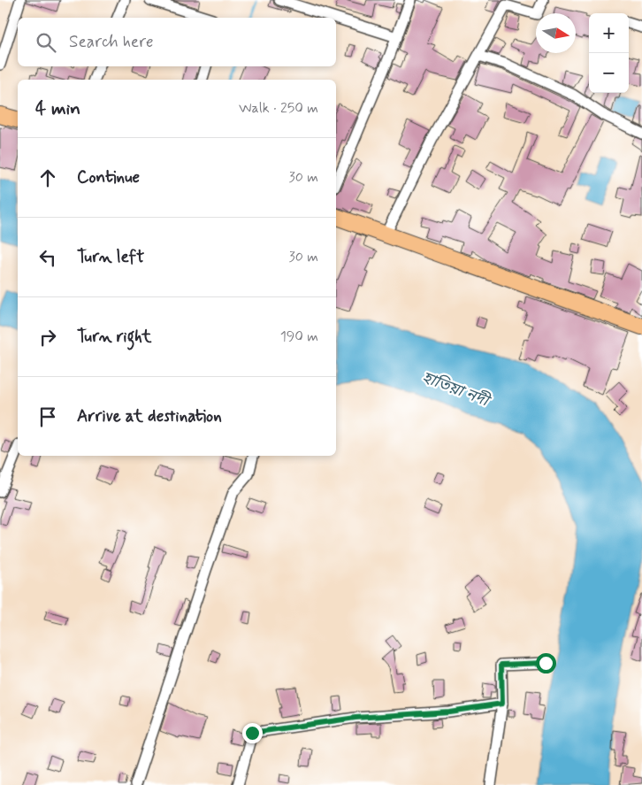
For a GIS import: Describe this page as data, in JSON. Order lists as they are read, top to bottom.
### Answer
{
  "water": ["হাতিয়া নদী"],
  "north": "right",
  "page": {
    "map_buttons": ["+", "−"],
    "search": "Search here",
    "heading": ["4 min", "Walk · 250 m"],
    "list": [
      ["Continue", "30 m"],
      ["Turn left", "30 m"],
      ["Turn right", "190 m"],
      "Arrive at destination"
    ]
  }
}
